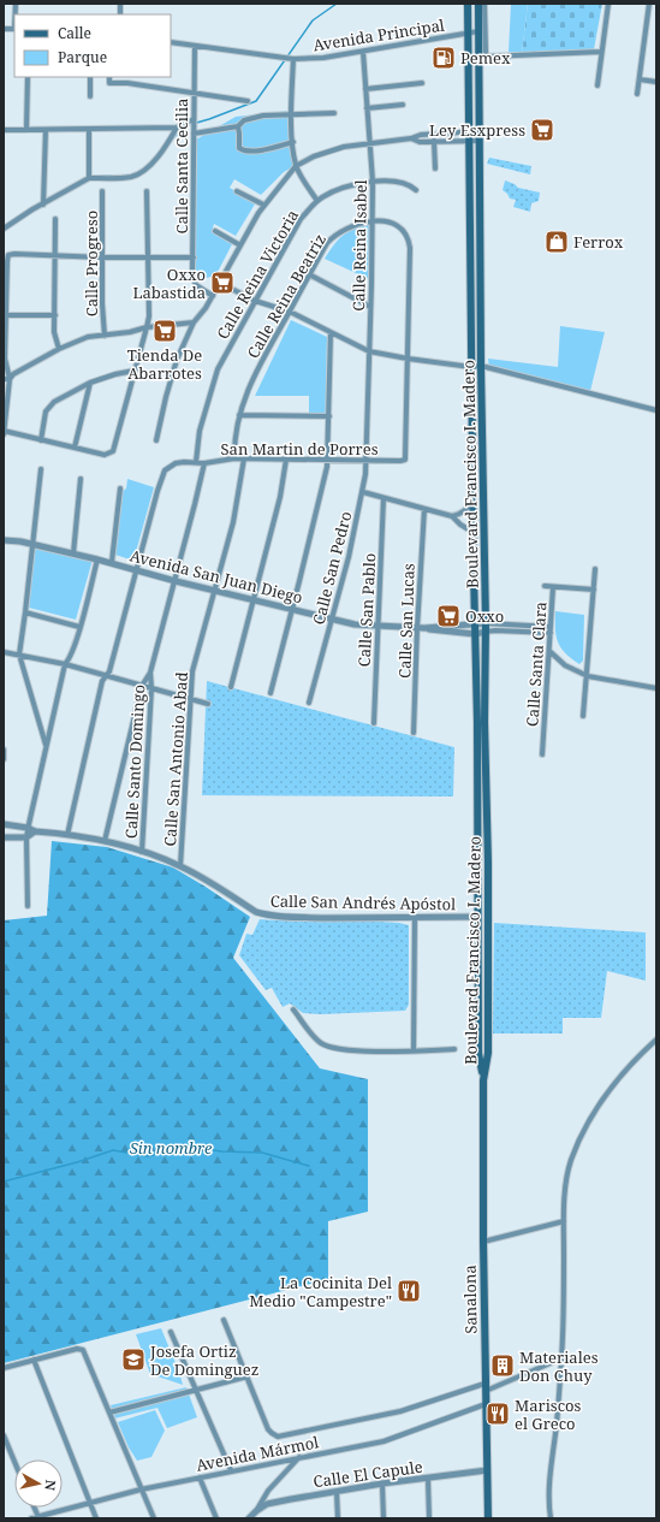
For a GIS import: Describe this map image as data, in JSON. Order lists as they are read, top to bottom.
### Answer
{
  "streets": {
    "main road": ["Boulevard Francisco I. Madero", "Sanalona"],
    "street": [
      "Avenida Principal",
      "Calle Santa Cecilia",
      "Calle Reina Isabel",
      "Calle Progreso",
      "Calle Reina Victoria",
      "Calle Reina Beatriz",
      "San Martin de Porres",
      "Calle San Pedro",
      "Avenida San Juan Diego",
      "Calle San Pablo",
      "Calle San Lucas",
      "Calle Santa Clara",
      "Calle San Antonio Abad",
      "Calle Santo Domingo",
      "Calle San Andrés Apóstol",
      "Avenida Mármol",
      "Calle El Capule"
    ]
  },
  "crossings": [
    ["Avenida Principal", "Calle Santa Cecilia"],
    ["Avenida Principal", "Calle Reina Isabel"],
    ["Avenida Principal", "Boulevard Francisco I. Madero"],
    ["Calle Reina Isabel", "Calle Reina Victoria"],
    ["Calle Reina Isabel", "Calle Reina Beatriz"],
    ["Calle Reina Isabel", "Calle San Pedro"],
    ["Calle Reina Victoria", "San Martin de Porres"],
    ["Calle Reina Beatriz", "San Martin de Porres"],
    ["San Martin de Porres", "Calle San Pedro"],
    ["San Martin de Porres", "Avenida San Juan Diego"],
    ["San Martin de Porres", "Calle San Antonio Abad"],
    ["San Martin de Porres", "Calle Santo Domingo"],
    ["Boulevard Francisco I. Madero", "Avenida San Juan Diego"],
    ["Boulevard Francisco I. Madero", "Calle San Andrés Apóstol"],
    ["Boulevard Francisco I. Madero", "Sanalona"],
    ["Calle San Pedro", "Avenida San Juan Diego"],
    ["Avenida San Juan Diego", "Calle San Pablo"],
    ["Avenida San Juan Diego", "Calle San Lucas"],
    ["Avenida San Juan Diego", "Calle San Antonio Abad"],
    ["Avenida San Juan Diego", "Calle Santo Domingo"],
    ["Calle San Antonio Abad", "Calle San Andrés Apóstol"],
    ["Calle Santo Domingo", "Calle San Andrés Apóstol"],
    ["Sanalona", "Avenida Mármol"],
    ["Sanalona", "Calle El Capule"]
  ],
  "parks": ["Sin nombre"],
  "places": {
    "fuel station": ["Pemex"],
    "supermarket": [
      "Ley Esxpress",
      "Oxxo Labastida",
      "Tienda De Abarrotes",
      "Oxxo"
    ],
    "shop": ["Ferrox"],
    "restaurant": ["La Cocinita Del Medio \"Campestre\"", "Mariscos el Greco"],
    "school or university": ["Josefa Ortiz De Dominguez"],
    "building": ["Materiales Don Chuy"]
  },
  "legend": ["Calle", "Parque"],
  "north": "right"
}
